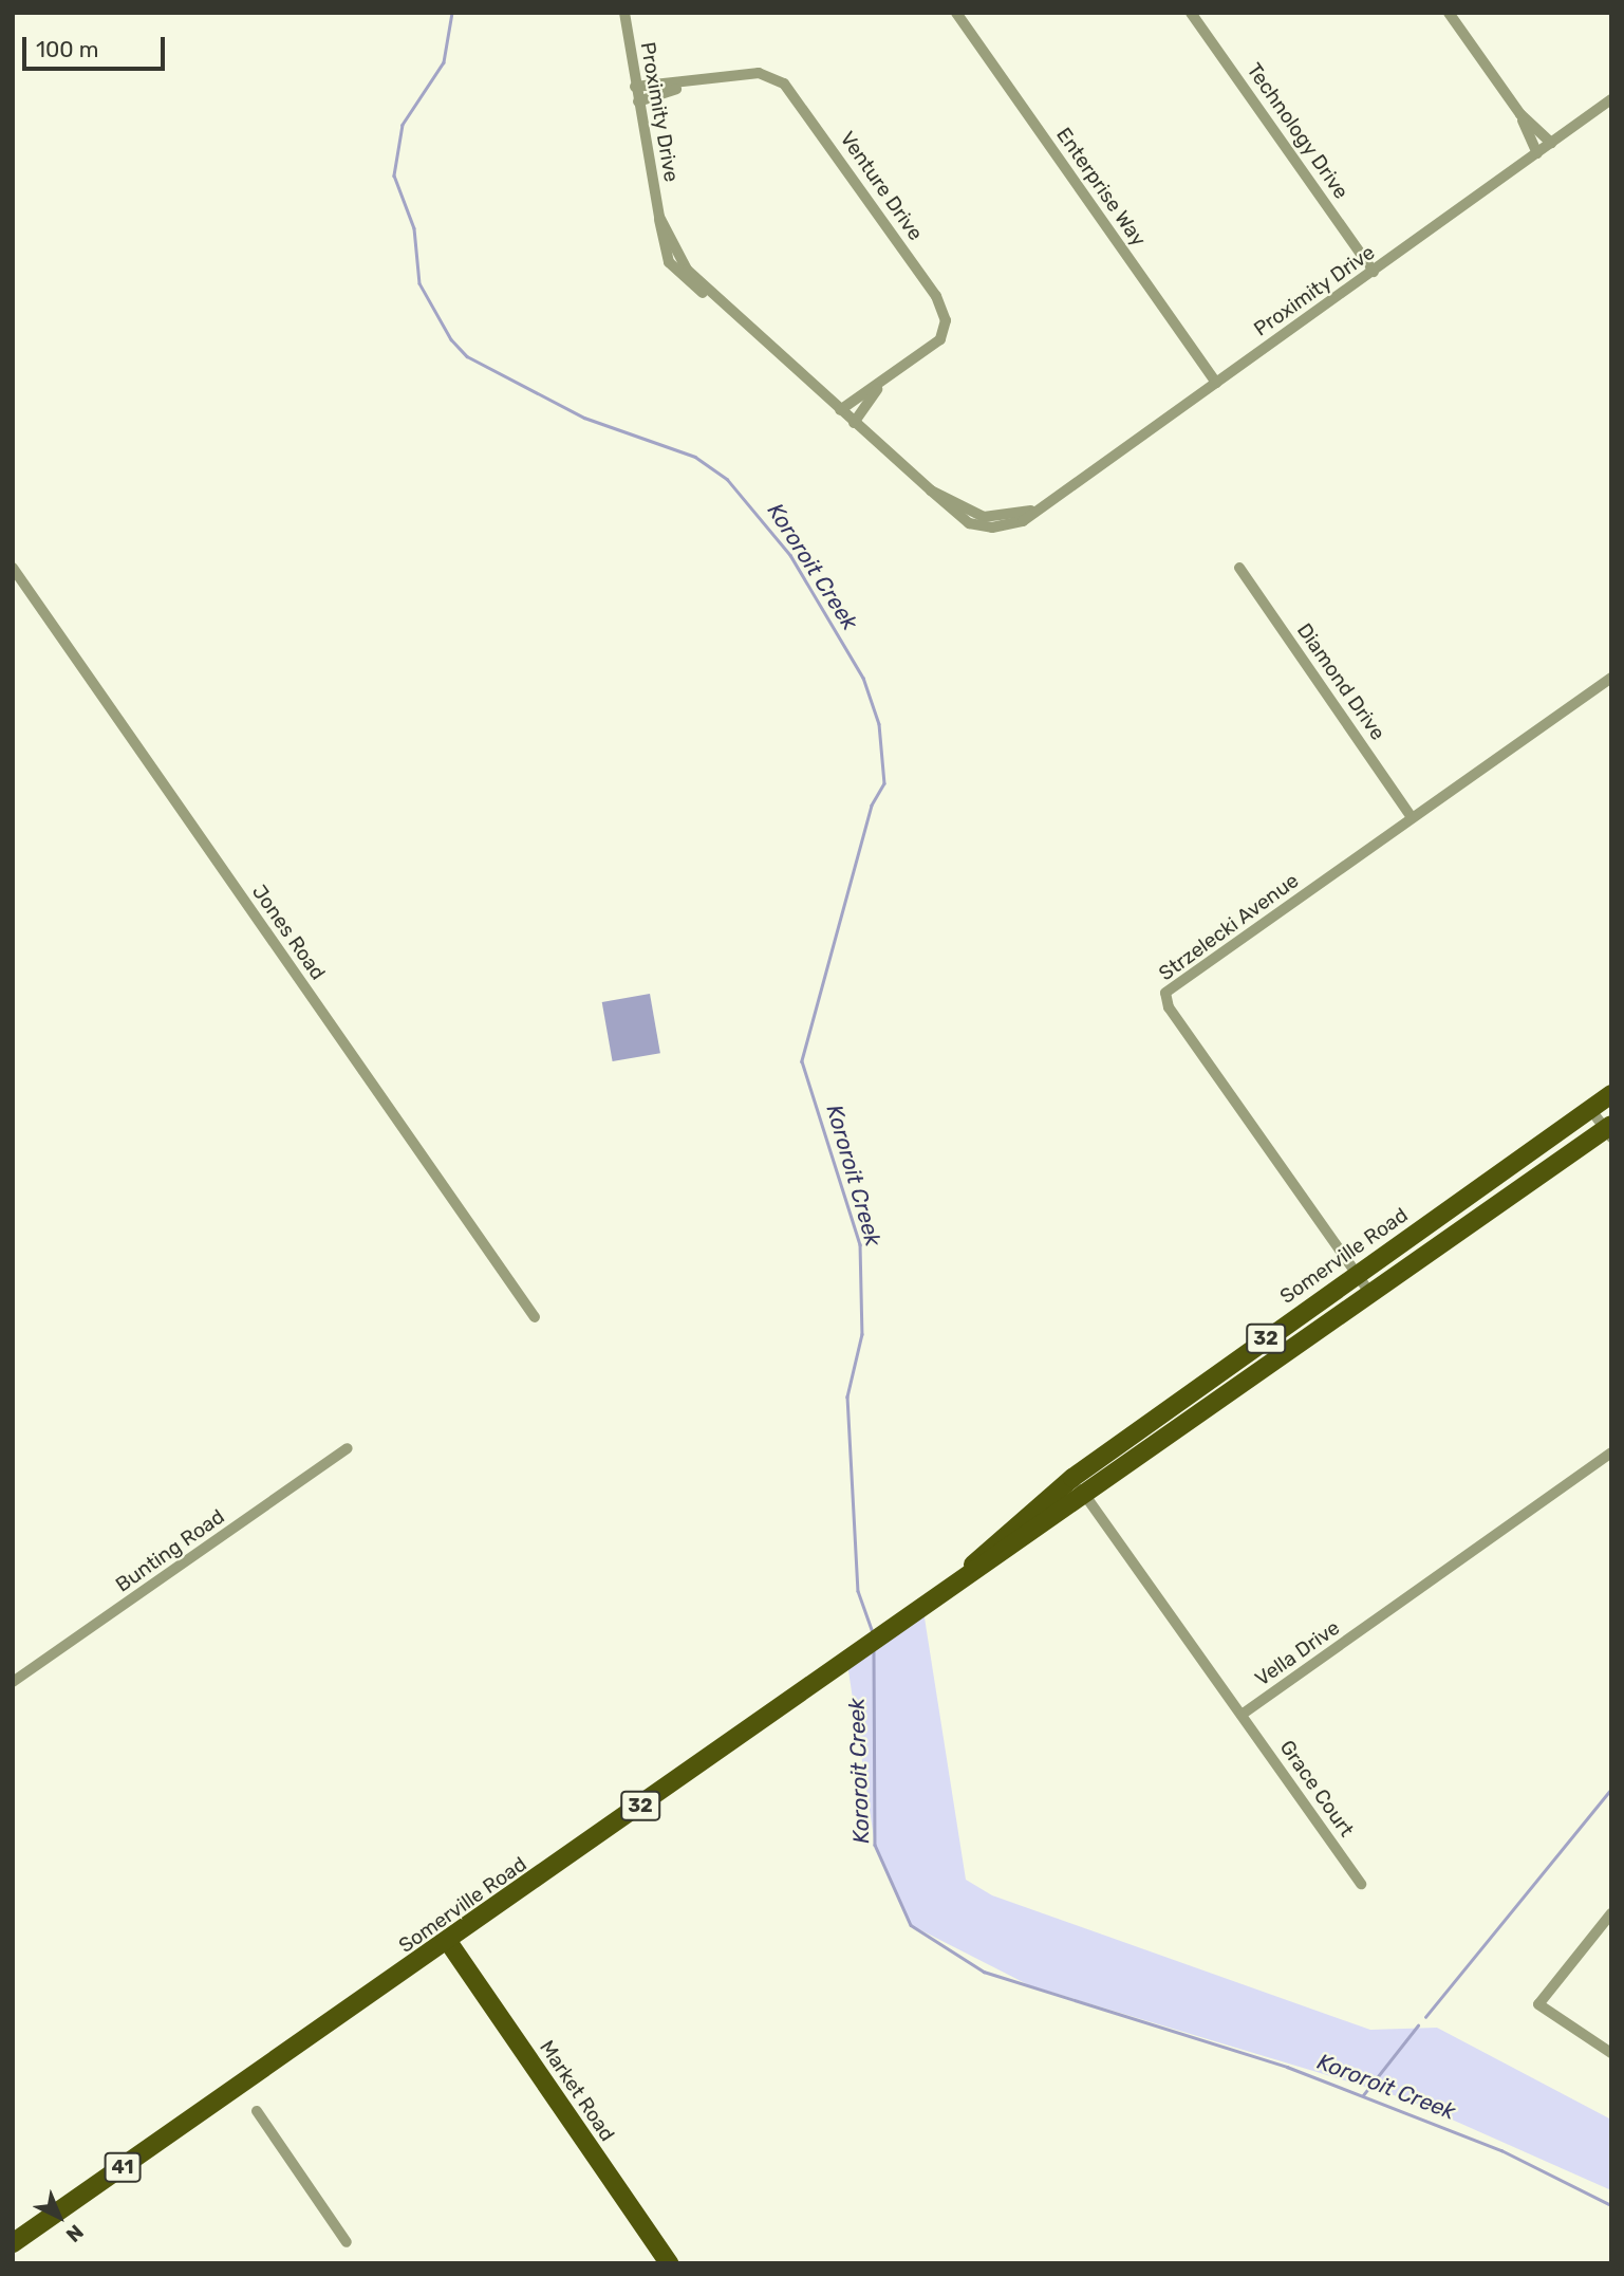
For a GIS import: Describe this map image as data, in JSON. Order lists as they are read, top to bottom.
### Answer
{
  "streets": {
    "main road": [
      "Somerville Road",
      "32",
      "Market Road",
      "41"
    ],
    "street": [
      "Proximity Drive",
      "Technology Drive",
      "Venture Drive",
      "Enterprise Way",
      "Diamond Drive",
      "Strzelecki Avenue",
      "Jones Road",
      "Bunting Road",
      "Vella Drive",
      "Grace Court"
    ]
  },
  "crossings": [
    ["Proximity Drive", "Technology Drive"],
    ["Proximity Drive", "Venture Drive"],
    ["Proximity Drive", "Enterprise Way"],
    ["Diamond Drive", "Strzelecki Avenue"],
    ["Strzelecki Avenue", "Somerville Road"],
    ["Somerville Road", "Market Road"],
    ["Vella Drive", "Grace Court"]
  ],
  "water": ["Kororoit Creek"],
  "scale_bar": "100 m",
  "north": "bottom right"
}
